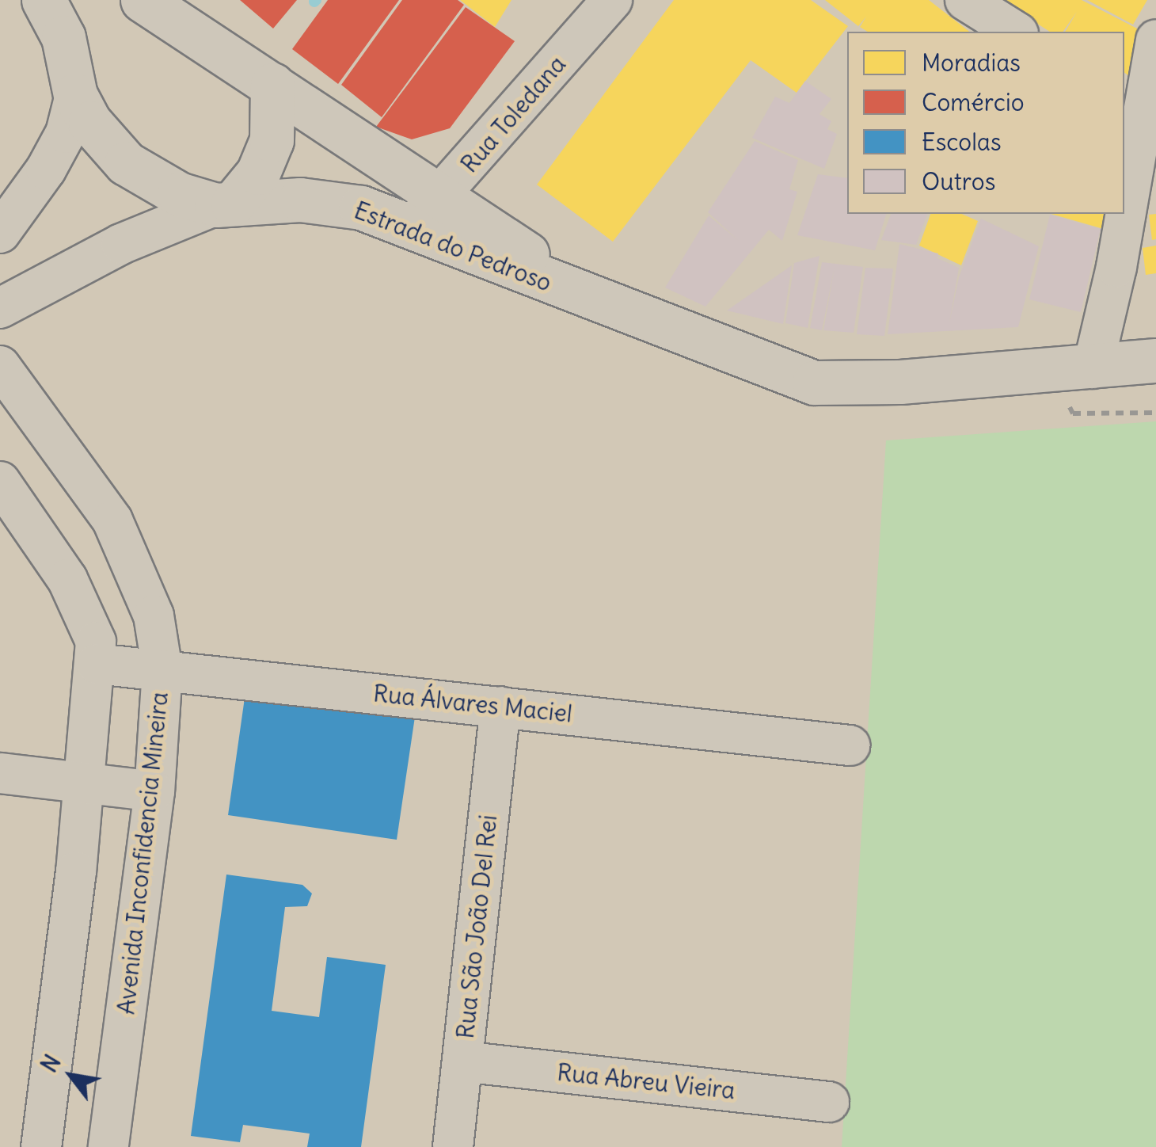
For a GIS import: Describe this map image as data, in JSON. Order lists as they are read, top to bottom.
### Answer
{
  "streets": {
    "main road": ["Estrada do Pedroso"],
    "street": [
      "Rua Toledana",
      "Rua Álvares Maciel",
      "Avenida Inconfidencia Mineira",
      "Rua São João Del Rei",
      "Rua Abreu Vieira"
    ]
  },
  "crossings": [
    ["Rua Toledana", "Estrada do Pedroso"],
    ["Rua Álvares Maciel", "Avenida Inconfidencia Mineira"],
    ["Rua Álvares Maciel", "Rua São João Del Rei"],
    ["Rua São João Del Rei", "Rua Abreu Vieira"]
  ],
  "legend": [
    "Moradias",
    "Comércio",
    "Escolas",
    "Outros"
  ],
  "north": "top left"
}
